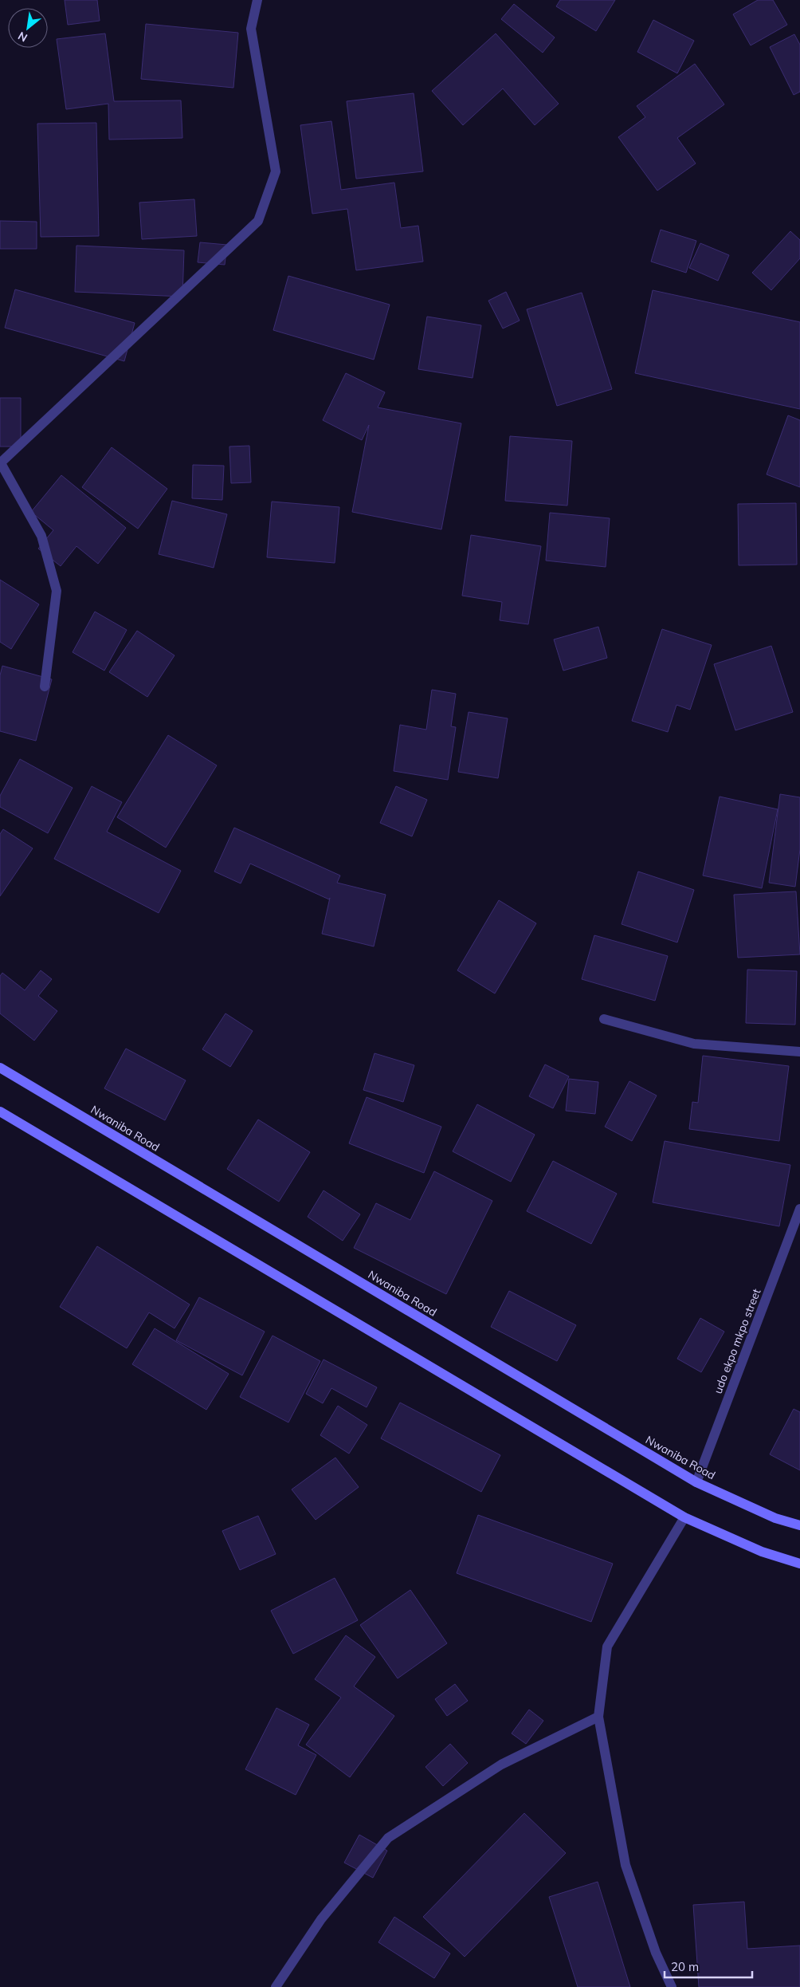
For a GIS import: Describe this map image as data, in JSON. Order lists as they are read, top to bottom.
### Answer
{
  "streets": {
    "main road": ["Nwaniba Road"],
    "street": ["udo ekpo mkpo street"]
  },
  "crossings": [
    ["Nwaniba Road", "udo ekpo mkpo street"]
  ],
  "scale_bar": "20 m",
  "north": "bottom left"
}
